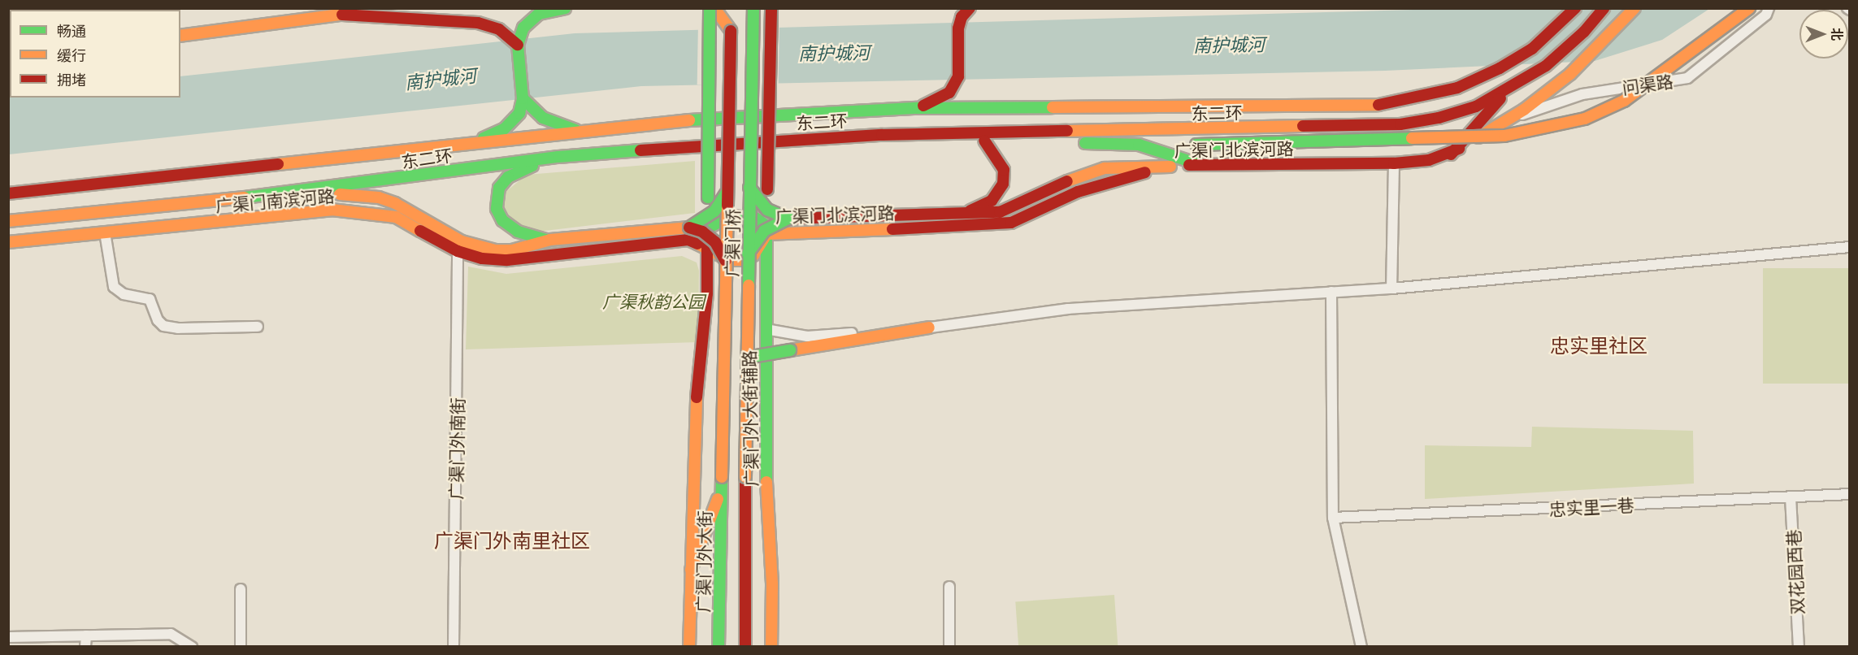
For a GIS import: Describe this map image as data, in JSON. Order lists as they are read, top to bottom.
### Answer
{
  "streets": {
    "main road": [
      "东二环",
      "广渠门北滨河路",
      "广渠门南滨河路",
      "广渠门桥",
      "广渠门外大街辅路",
      "广渠门外大街"
    ],
    "street": [
      "问渠路",
      "广渠门外南街",
      "忠实里一巷",
      "双花园西巷"
    ]
  },
  "crossings": [
    ["问渠路", "广渠门北滨河路"],
    ["广渠门北滨河路", "广渠门南滨河路"],
    ["广渠门北滨河路", "广渠门桥"],
    ["广渠门北滨河路", "广渠门外大街辅路"],
    ["广渠门南滨河路", "广渠门桥"],
    ["广渠门南滨河路", "广渠门外大街辅路"],
    ["广渠门南滨河路", "广渠门外南街"],
    ["广渠门桥", "广渠门外大街辅路"],
    ["广渠门桥", "广渠门外大街"],
    ["忠实里一巷", "双花园西巷"]
  ],
  "districts": ["忠实里社区", "广渠门外南里社区"],
  "water": ["南护城河"],
  "parks": ["广渠秋韵公园"],
  "legend": ["畅通", "缓行", "拥堵"],
  "north": "right"
}
